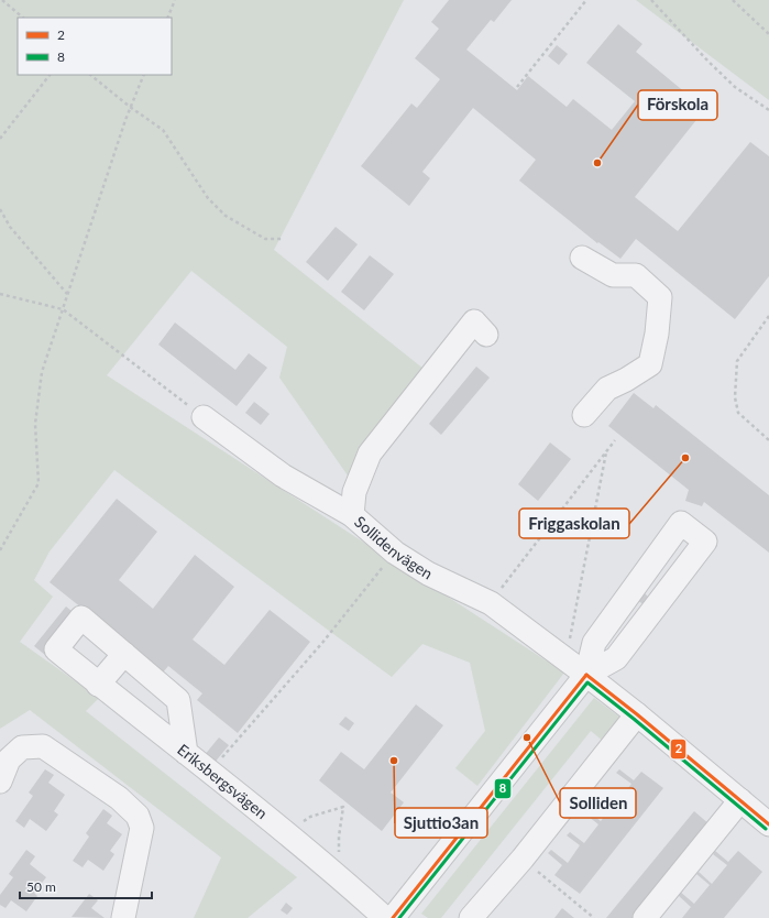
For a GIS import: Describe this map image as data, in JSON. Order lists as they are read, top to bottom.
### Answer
{
  "streets": {
    "street": ["Sollidenvägen", "Eriksbergsvägen"]
  },
  "crossings": [
    ["Sollidenvägen", "Eriksbergsvägen"]
  ],
  "places": [
    "Förskola",
    "Friggaskolan",
    "Solliden",
    "Sjuttio3an"
  ],
  "lines": ["transit line 2", "transit line 8"],
  "legend": ["2", "8"],
  "scale_bar": "50 m"
}
